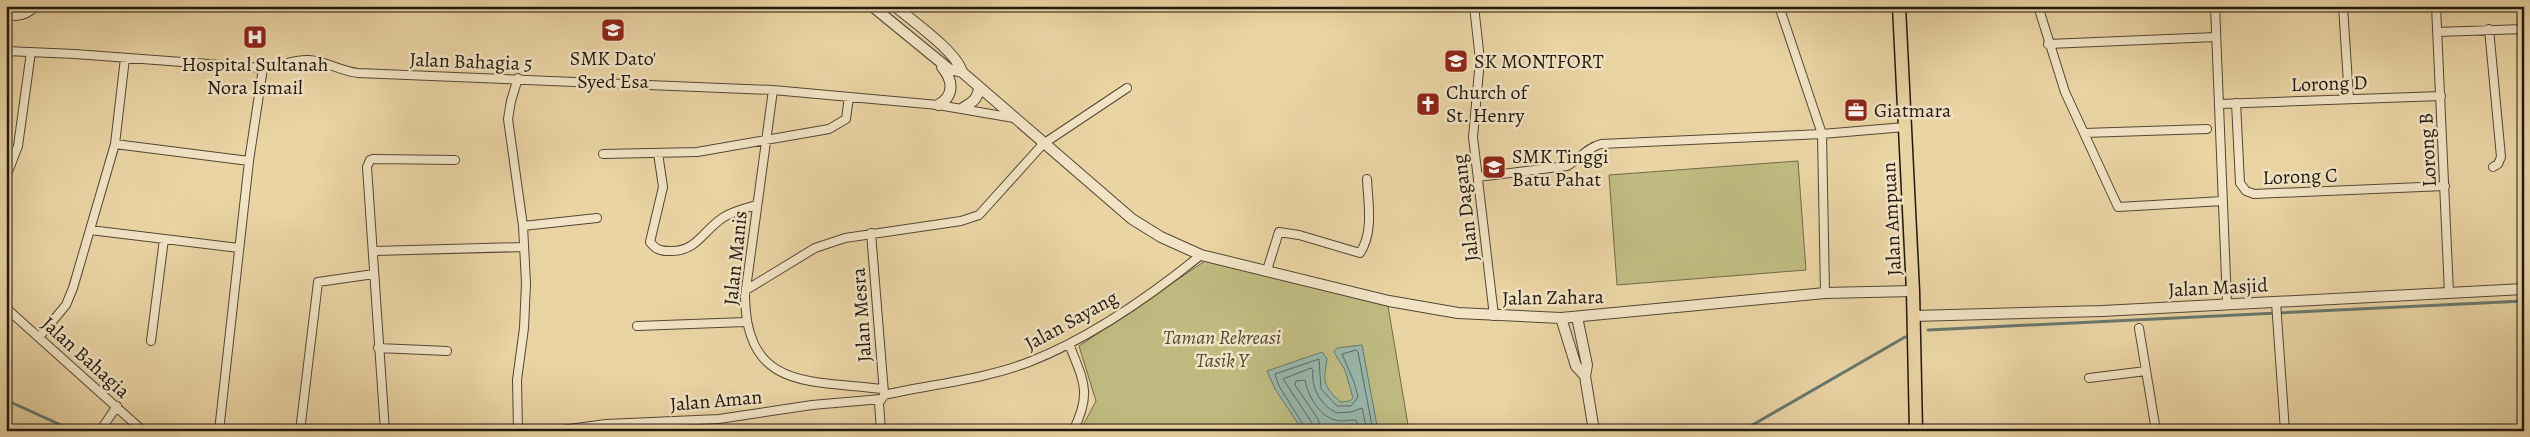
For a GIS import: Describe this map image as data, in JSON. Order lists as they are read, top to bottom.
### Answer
{
  "streets": {
    "main road": ["Jalan Ampuan"],
    "street": [
      "Jalan Bahagia 5",
      "Lorong D",
      "Lorong B",
      "Lorong C",
      "Jalan Dagang",
      "Jalan Manis",
      "Jalan Masjid",
      "Jalan Zahara",
      "Jalan Mesra",
      "Jalan Sayang",
      "Jalan Bahagia",
      "Jalan Aman"
    ]
  },
  "crossings": [
    ["Jalan Bahagia 5", "Jalan Manis"],
    ["Jalan Bahagia 5", "Jalan Zahara"],
    ["Lorong D", "Lorong B"],
    ["Lorong D", "Lorong C"],
    ["Lorong B", "Lorong C"],
    ["Lorong B", "Jalan Masjid"],
    ["Jalan Dagang", "Jalan Zahara"],
    ["Jalan Ampuan", "Jalan Masjid"],
    ["Jalan Ampuan", "Jalan Zahara"],
    ["Jalan Manis", "Jalan Mesra"],
    ["Jalan Manis", "Jalan Sayang"],
    ["Jalan Manis", "Jalan Aman"],
    ["Jalan Zahara", "Jalan Mesra"],
    ["Jalan Zahara", "Jalan Sayang"],
    ["Jalan Mesra", "Jalan Sayang"],
    ["Jalan Mesra", "Jalan Aman"],
    ["Jalan Sayang", "Jalan Aman"]
  ],
  "parks": ["Taman Rekreasi Tasik Y"],
  "places": {
    "school or university": ["SMK Dato' Syed Esa", "SK MONTFORT", "SMK Tinggi Batu Pahat"],
    "hospital": ["Hospital Sultanah Nora Ismail"],
    "church": ["Church of St. Henry"],
    "office": ["Giatmara"]
  }
}
